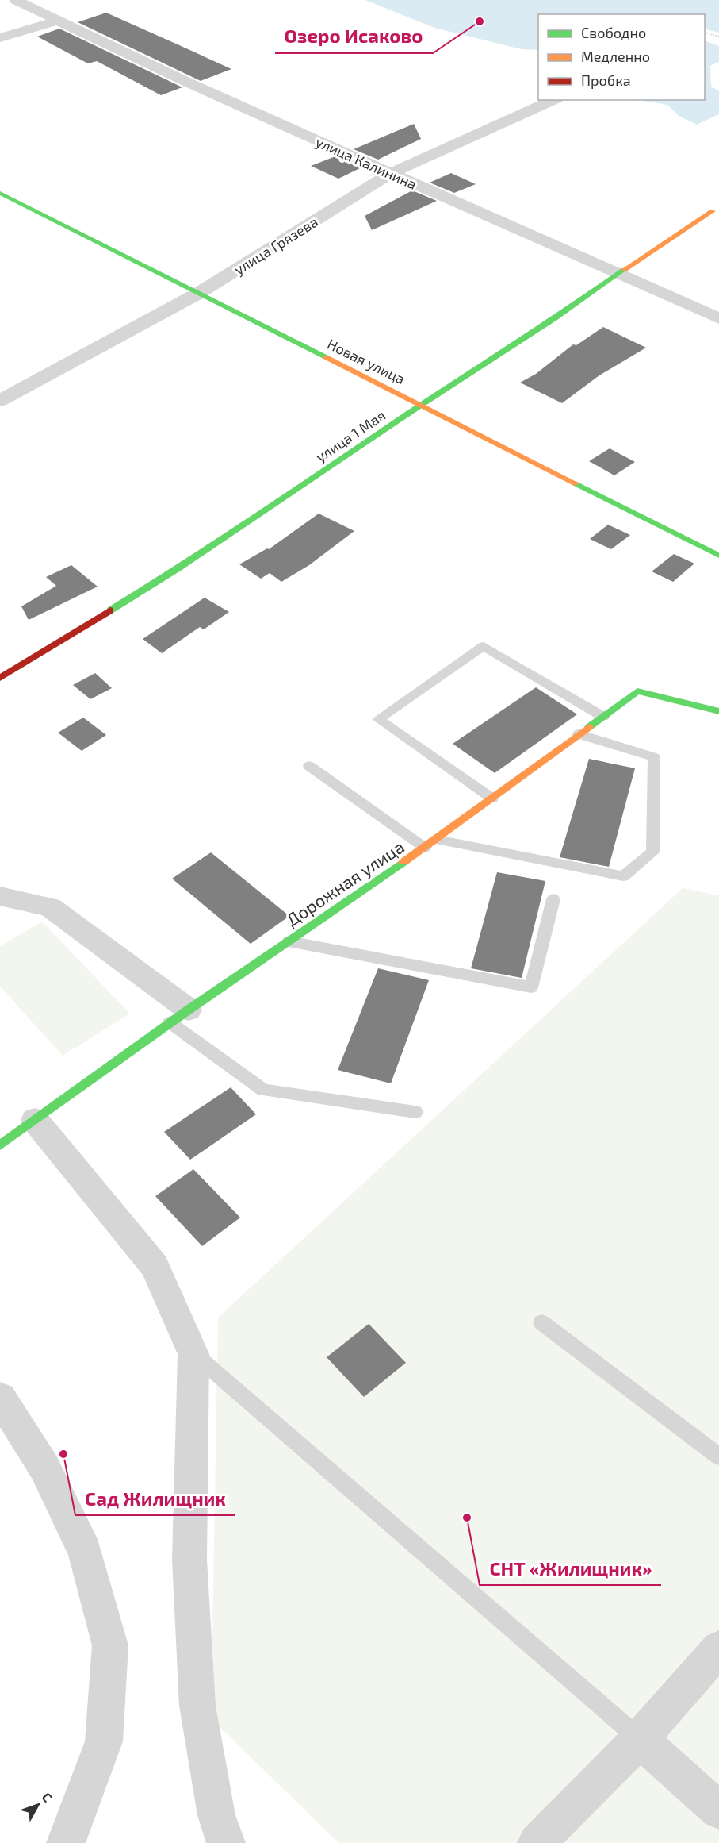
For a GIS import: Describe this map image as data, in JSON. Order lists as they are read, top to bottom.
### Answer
{
  "streets": {
    "street": [
      "улица Калинина",
      "улица Грязева",
      "Новая улица",
      "улица 1 Мая",
      "Дорожная улица"
    ]
  },
  "crossings": [
    ["улица Калинина", "улица Грязева"],
    ["улица Калинина", "улица 1 Мая"],
    ["улица Грязева", "Новая улица"],
    ["Новая улица", "улица 1 Мая"]
  ],
  "places": ["Озеро Исаково", "Сад Жилищник", "СНТ «Жилищник»"],
  "legend": ["Свободно", "Медленно", "Пробка"],
  "north": "top right"
}
